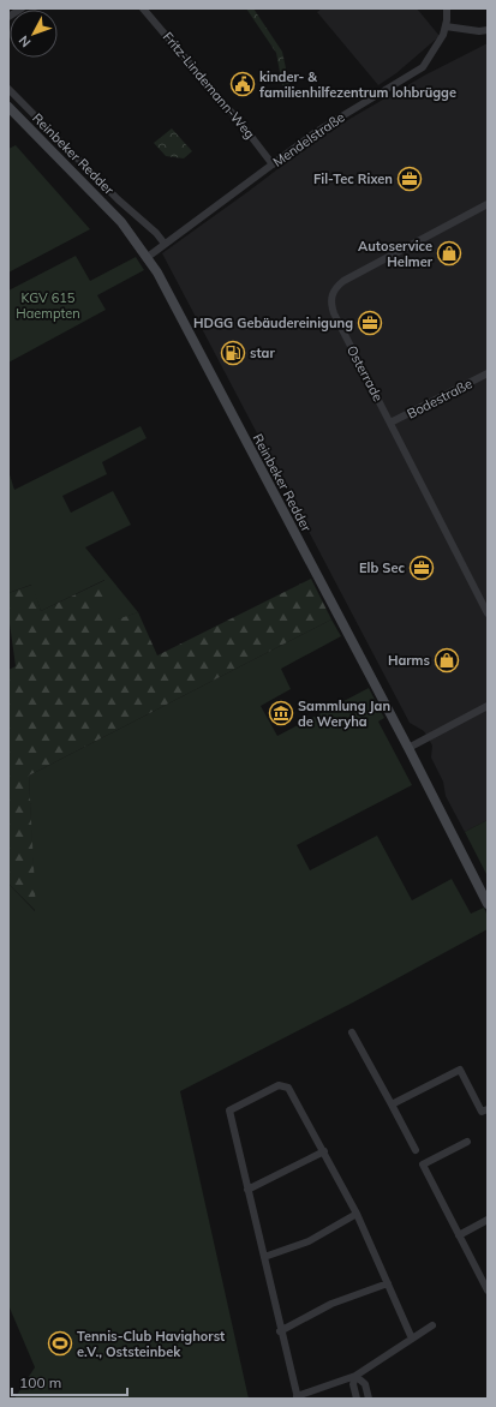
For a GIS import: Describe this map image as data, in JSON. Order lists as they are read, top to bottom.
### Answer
{
  "streets": {
    "main road": ["Reinbeker Redder"],
    "street": [
      "Fritz-Lindemann-Weg",
      "Mendelstraße",
      "Osterrade",
      "Bodestraße"
    ]
  },
  "crossings": [
    ["Fritz-Lindemann-Weg", "Mendelstraße"],
    ["Mendelstraße", "Reinbeker Redder"],
    ["Osterrade", "Bodestraße"]
  ],
  "parks": ["KGV 615 Haempten"],
  "places": {
    "public building": ["kinder- & familienhilfezentrum lohbrügge"],
    "office": ["Fil-Tec Rixen", "HDGG Gebäudereinigung", "Elb Sec"],
    "shop": ["Autoservice Helmer", "Harms"],
    "fuel station": ["star"],
    "museum": ["Sammlung Jan de Weryha"],
    "sports": ["Tennis-Club Havighorst e.V., Oststeinbek"]
  },
  "scale_bar": "100 m",
  "north": "bottom left"
}
